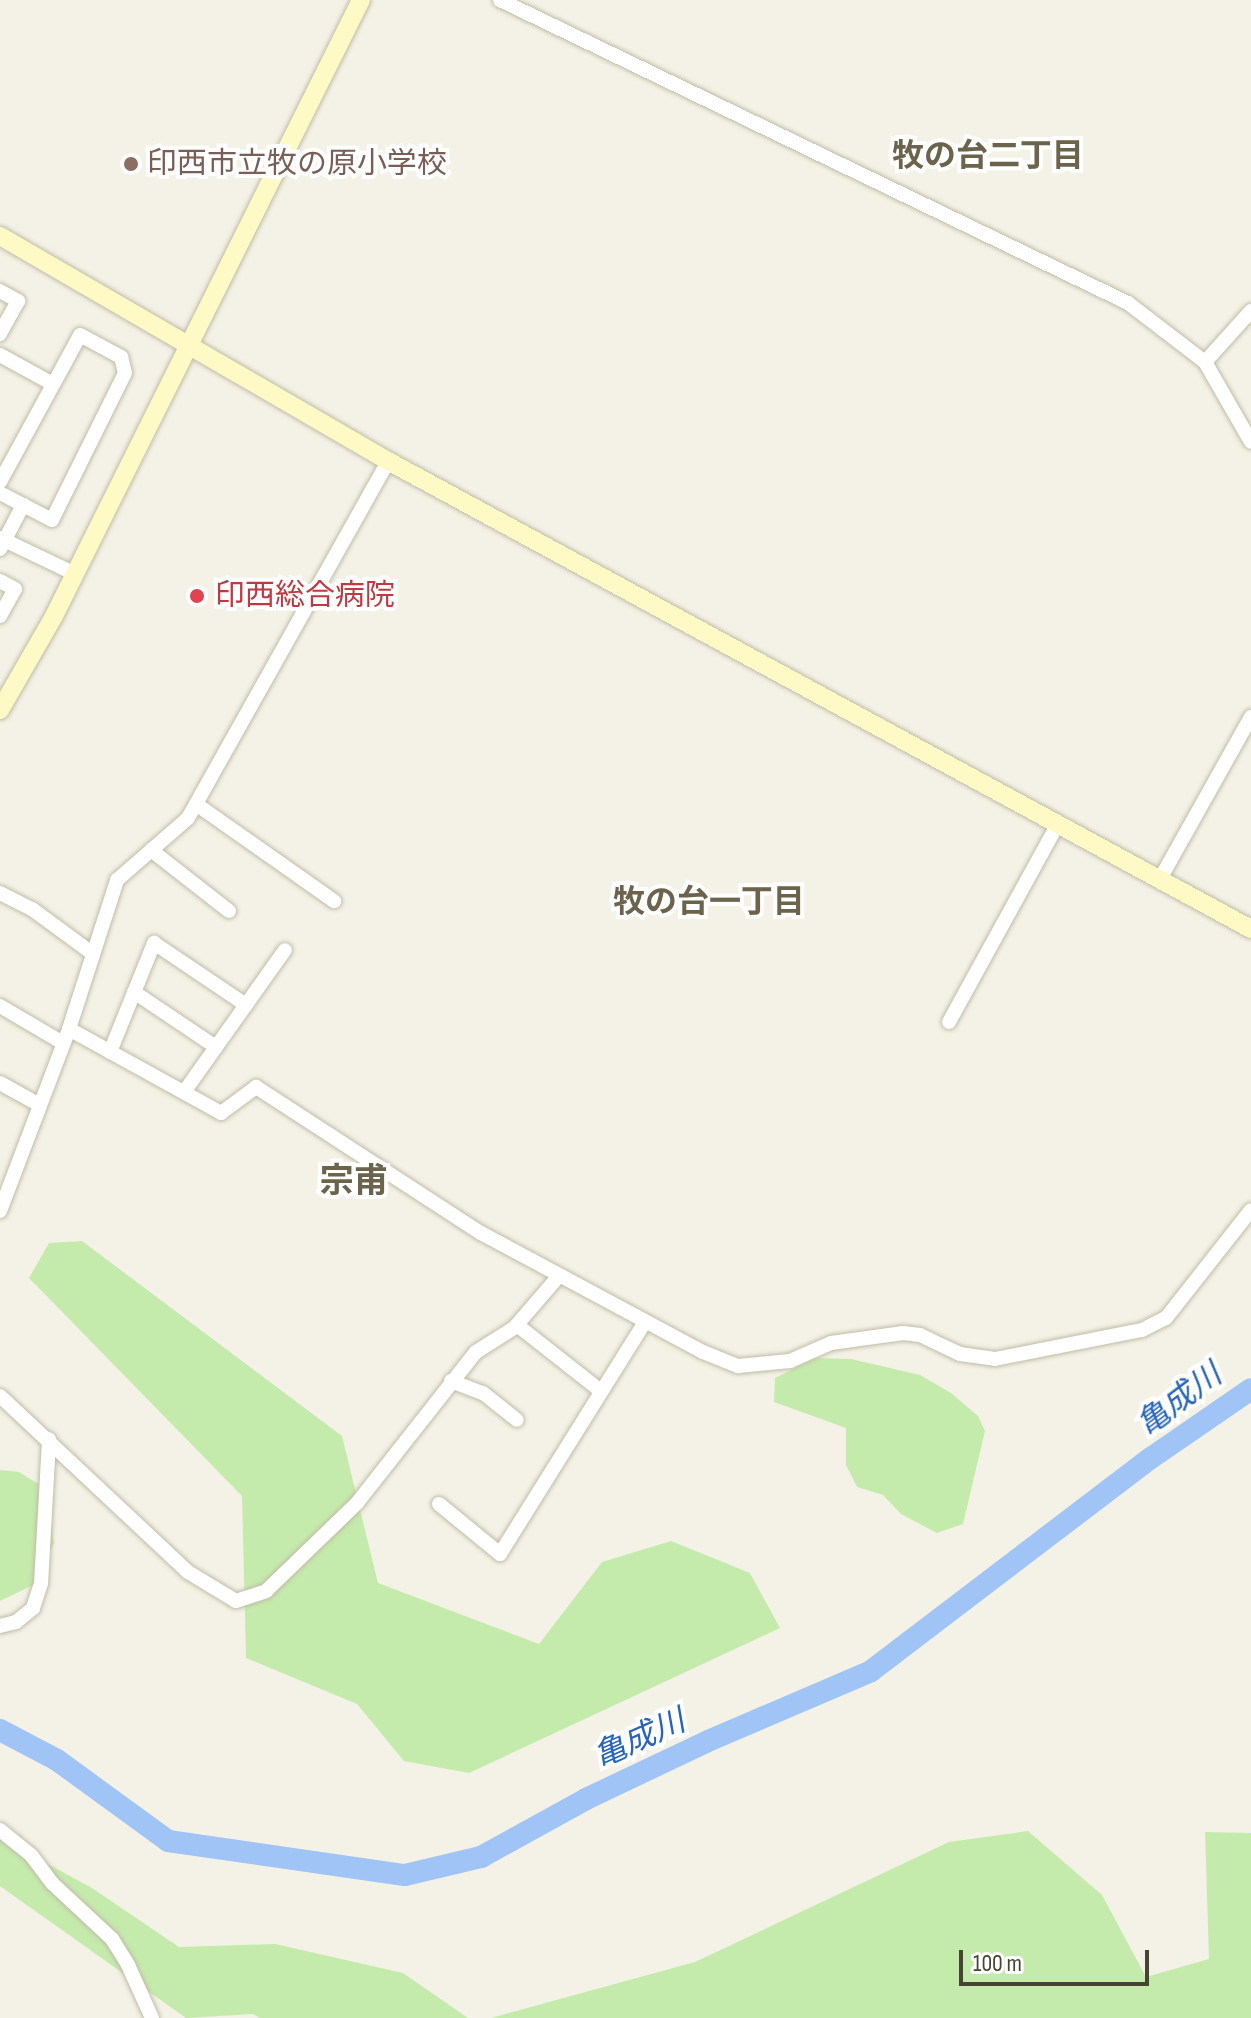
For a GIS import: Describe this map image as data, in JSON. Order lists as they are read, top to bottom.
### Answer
{
  "districts": ["牧の台二丁目", "牧の台一丁目", "宗甫"],
  "water": ["亀成川"],
  "places": ["印西市立牧の原小学校", "印西総合病院"],
  "scale_bar": "100 m"
}
